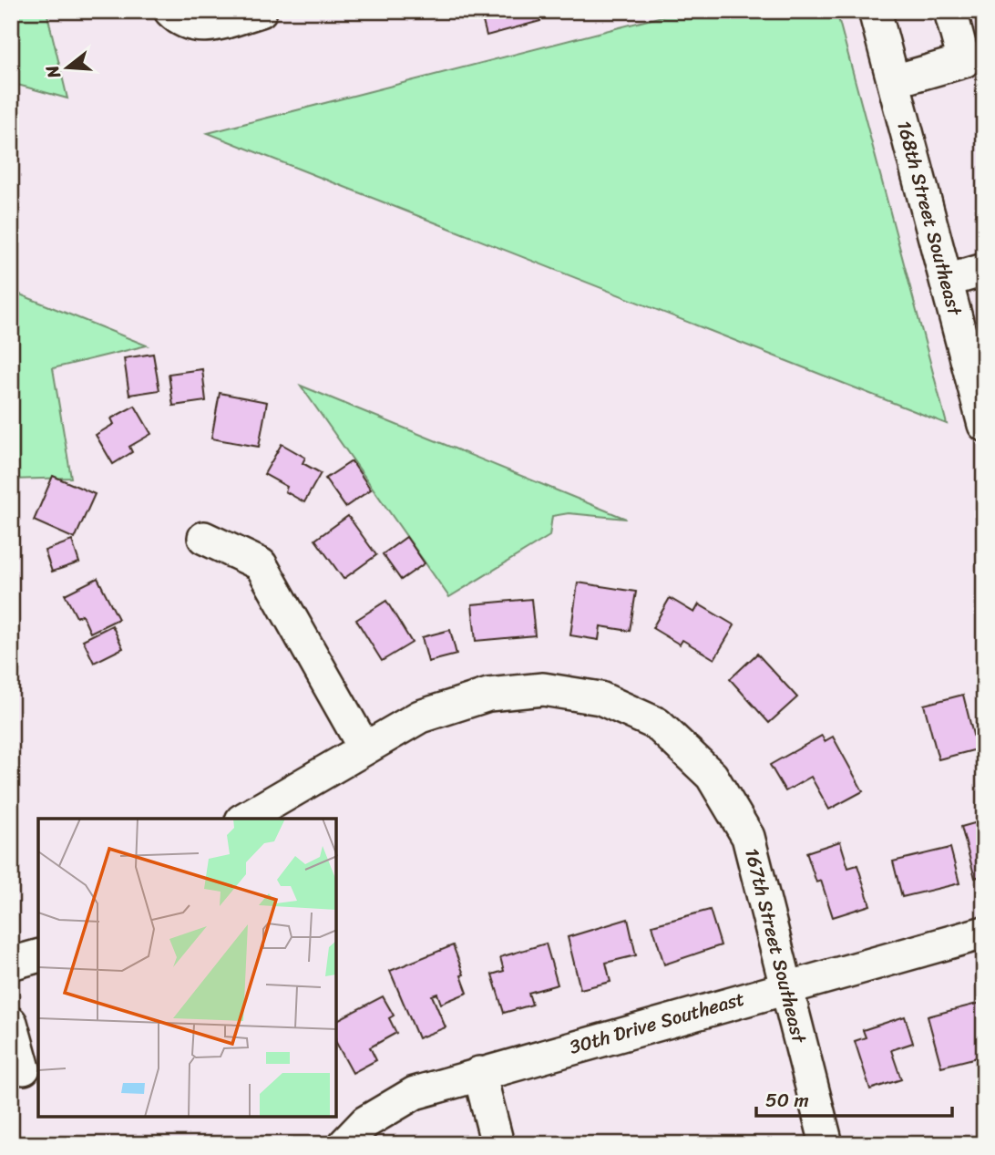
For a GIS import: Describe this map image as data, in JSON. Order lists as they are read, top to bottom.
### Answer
{
  "streets": {
    "street": ["168th Street Southeast", "167th Street Southeast", "30th Drive Southeast"]
  },
  "crossings": [
    ["167th Street Southeast", "30th Drive Southeast"]
  ],
  "scale_bar": "50 m",
  "north": "left"
}
